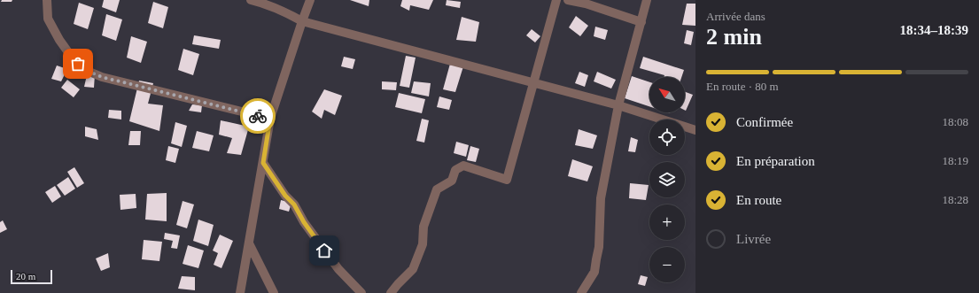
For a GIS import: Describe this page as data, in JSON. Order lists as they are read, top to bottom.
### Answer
{
  "scale_bar": "20 m",
  "north": "top left",
  "page": {
    "heading": ["2 min", "Arrivée dans", "18:34–18:39"],
    "bar": "En route · 80 m",
    "map_buttons": ["+", "−"],
    "list": [
      ["Confirmée", "18:08"],
      ["En préparation", "18:19"],
      ["En route", "18:28"],
      "Livrée"
    ],
    "scale": "20 m"
  }
}
